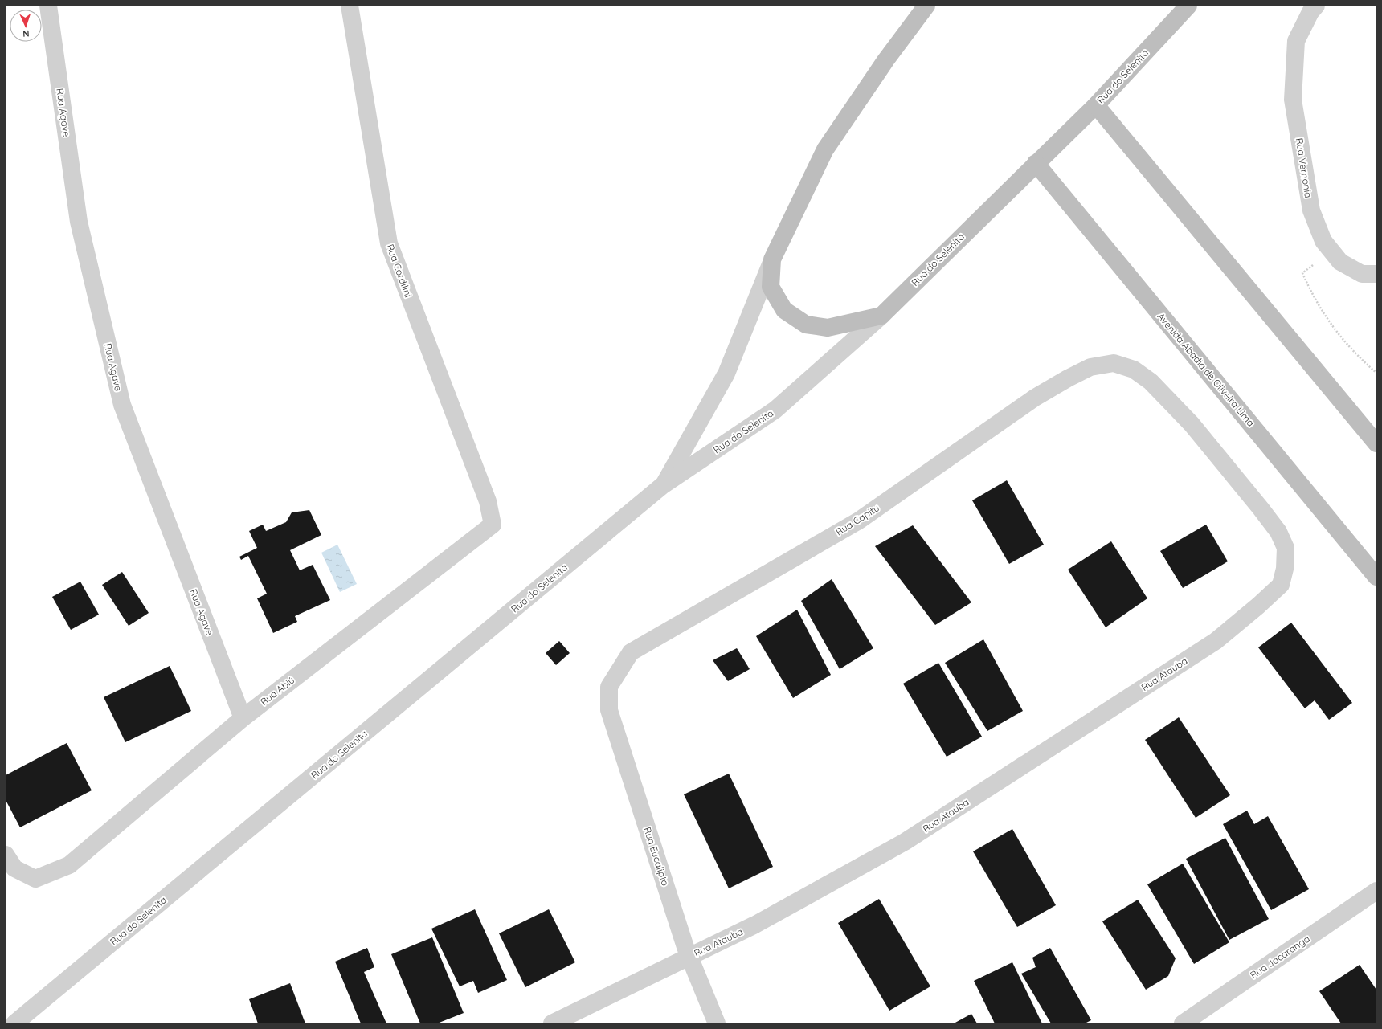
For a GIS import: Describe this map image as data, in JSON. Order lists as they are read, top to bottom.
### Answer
{
  "streets": {
    "street": [
      "Rua do Selenita",
      "Rua Agave",
      "Rua Vernonia",
      "Rua Cordilini",
      "Avenida Abadia de Oliveira Lima",
      "Rua Capitu",
      "Rua Atauba",
      "Rua Abiú",
      "Rua Eucalipto",
      "Rua Jacaranga"
    ]
  },
  "crossings": [
    ["Rua do Selenita", "Avenida Abadia de Oliveira Lima"],
    ["Rua Agave", "Rua Abiú"],
    ["Rua Cordilini", "Rua Abiú"],
    ["Rua Capitu", "Rua Atauba"],
    ["Rua Capitu", "Rua Eucalipto"],
    ["Rua Atauba", "Rua Eucalipto"]
  ],
  "north": "bottom"
}
